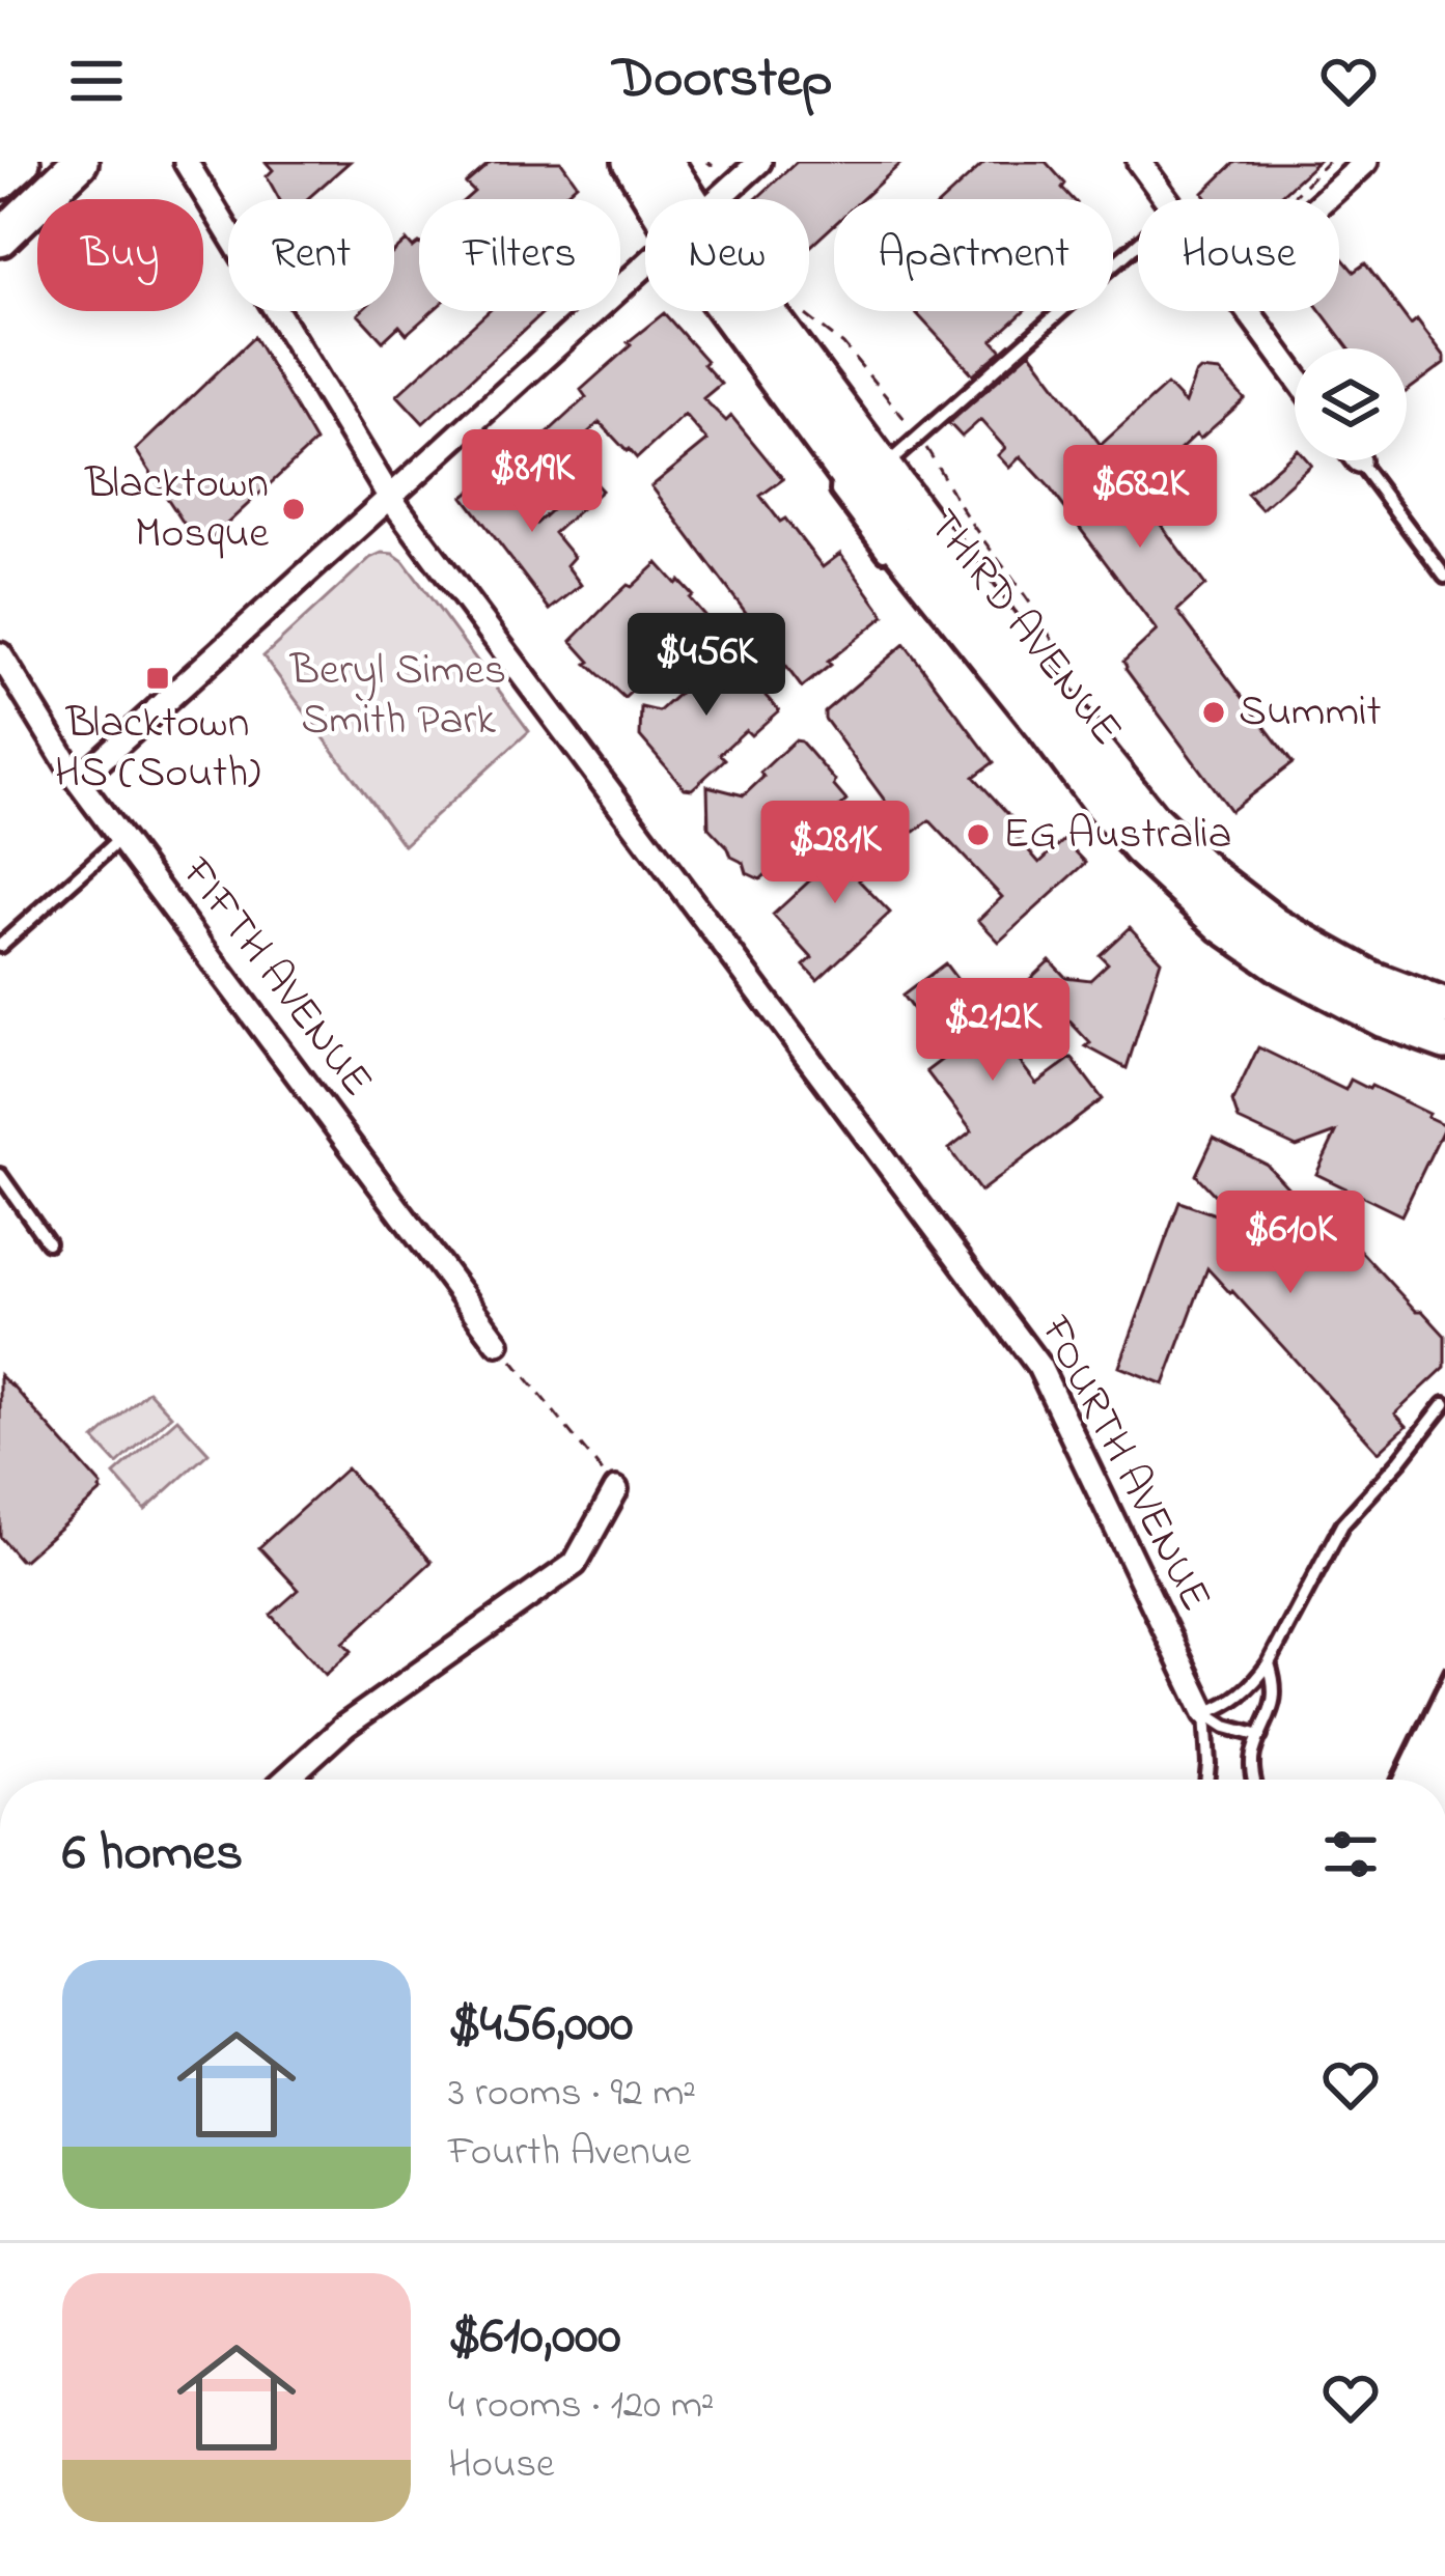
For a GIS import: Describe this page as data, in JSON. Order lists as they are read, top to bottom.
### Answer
{
  "streets": {
    "main road": ["THIRD AVENUE"],
    "street": ["FIFTH AVENUE", "FOURTH AVENUE"]
  },
  "parks": ["Beryl Simes Smith Park"],
  "places": {
    "other": ["Blacktown Mosque", "Summit", "EG Australia"],
    "transit": ["Blacktown HS (South)"]
  },
  "page": {
    "header": "Doorstep",
    "chip": [
      "Buy",
      "Rent",
      "Filters",
      "New",
      "Apartment",
      "House"
    ],
    "price": [
      "$819K",
      "$682K",
      "$456K",
      "$281K",
      "$212K",
      "$610K"
    ],
    "heading": "6 homes",
    "list": [
      {
        "name": "$456,000",
        "note": "3 rooms · 92 m² · Fourth Avenue"
      },
      {
        "name": "$610,000",
        "note": "4 rooms · 120 m² · House"
      }
    ]
  }
}
